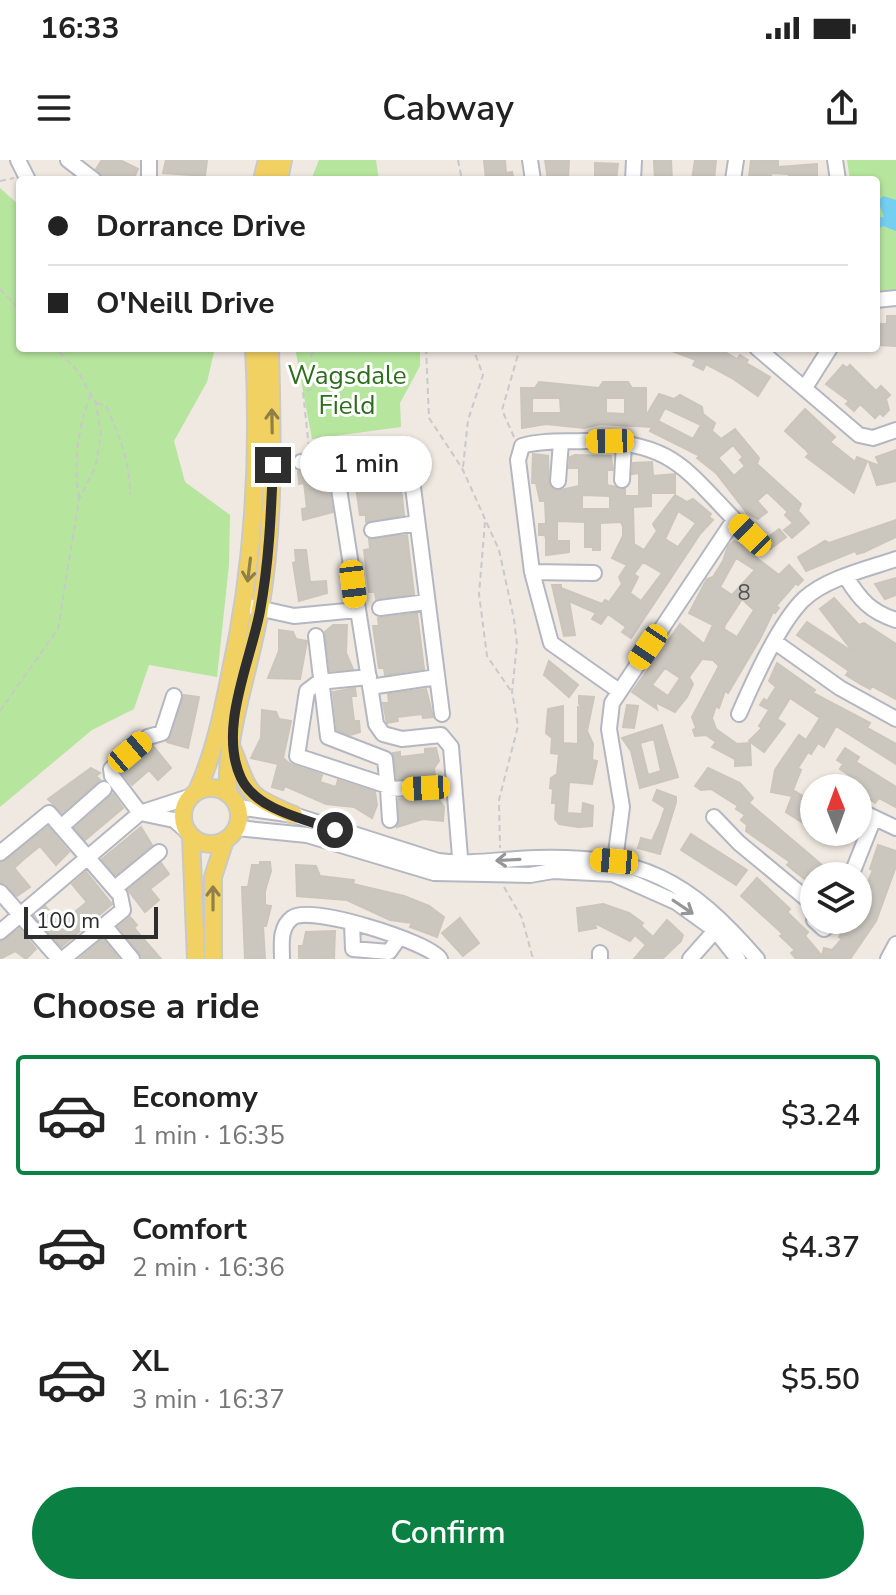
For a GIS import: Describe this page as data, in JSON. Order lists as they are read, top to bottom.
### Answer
{
  "parks": ["Wagsdale Field"],
  "house_numbers": ["8"],
  "scale_bar": "100 m",
  "north": "top",
  "page": {
    "status": "16:33",
    "header": "Cabway",
    "banner": ["Dorrance Drive", "O'Neill Drive"],
    "bubble": "1 min",
    "scale": "100 m",
    "heading": "Choose a ride",
    "list": [
      {
        "name": "Economy",
        "note": "1 min · 16:35",
        "value": "$3.24"
      },
      {
        "name": "Comfort",
        "note": "2 min · 16:36",
        "value": "$4.37"
      },
      {
        "name": "XL",
        "note": "3 min · 16:37",
        "value": "$5.50"
      }
    ],
    "buttons": "Confirm"
  }
}
